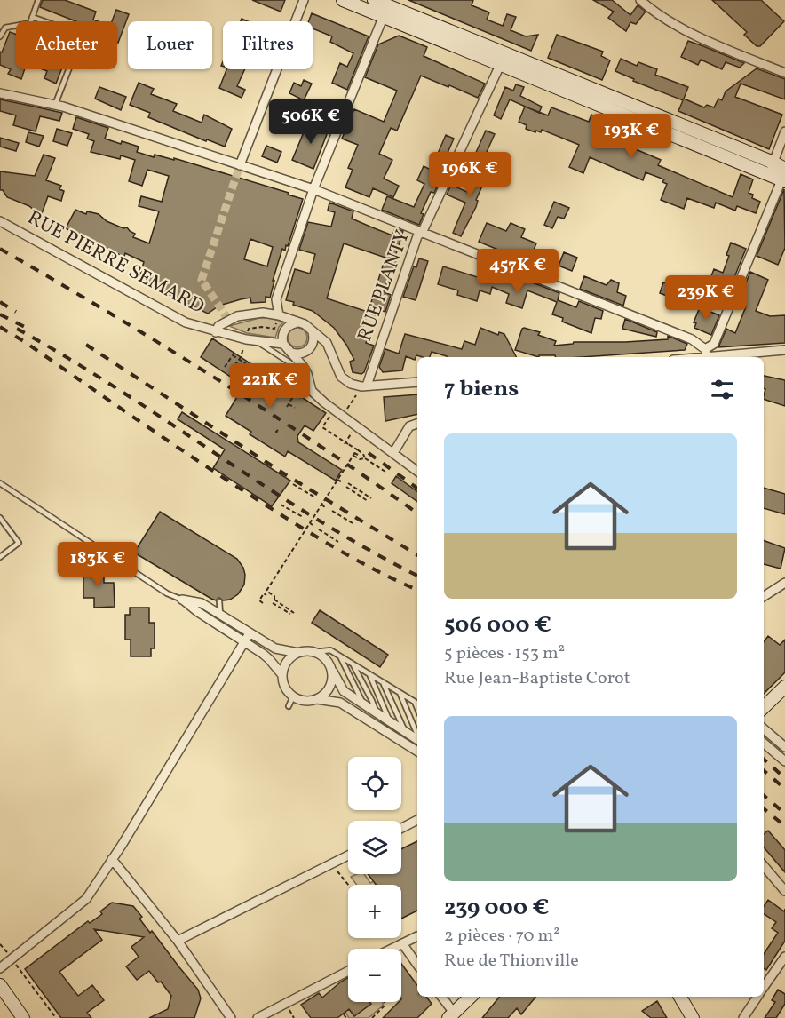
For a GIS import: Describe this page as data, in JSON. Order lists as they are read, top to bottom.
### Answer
{
  "streets": {
    "street": ["RUE PIERRE SEMARD", "RUE PLANTY"]
  },
  "page": {
    "chip": ["Acheter", "Louer", "Filtres"],
    "price": [
      "506K €",
      "193K €",
      "196K €",
      "457K €",
      "239K €",
      "221K €",
      "183K €"
    ],
    "heading": "7 biens",
    "list": [
      {
        "name": "506 000 €",
        "note": "5 pièces · 153 m² · Rue Jean-Baptiste Corot"
      },
      {
        "name": "239 000 €",
        "note": "2 pièces · 70 m² · Rue de Thionville"
      }
    ],
    "map_buttons": ["+", "−"]
  }
}
